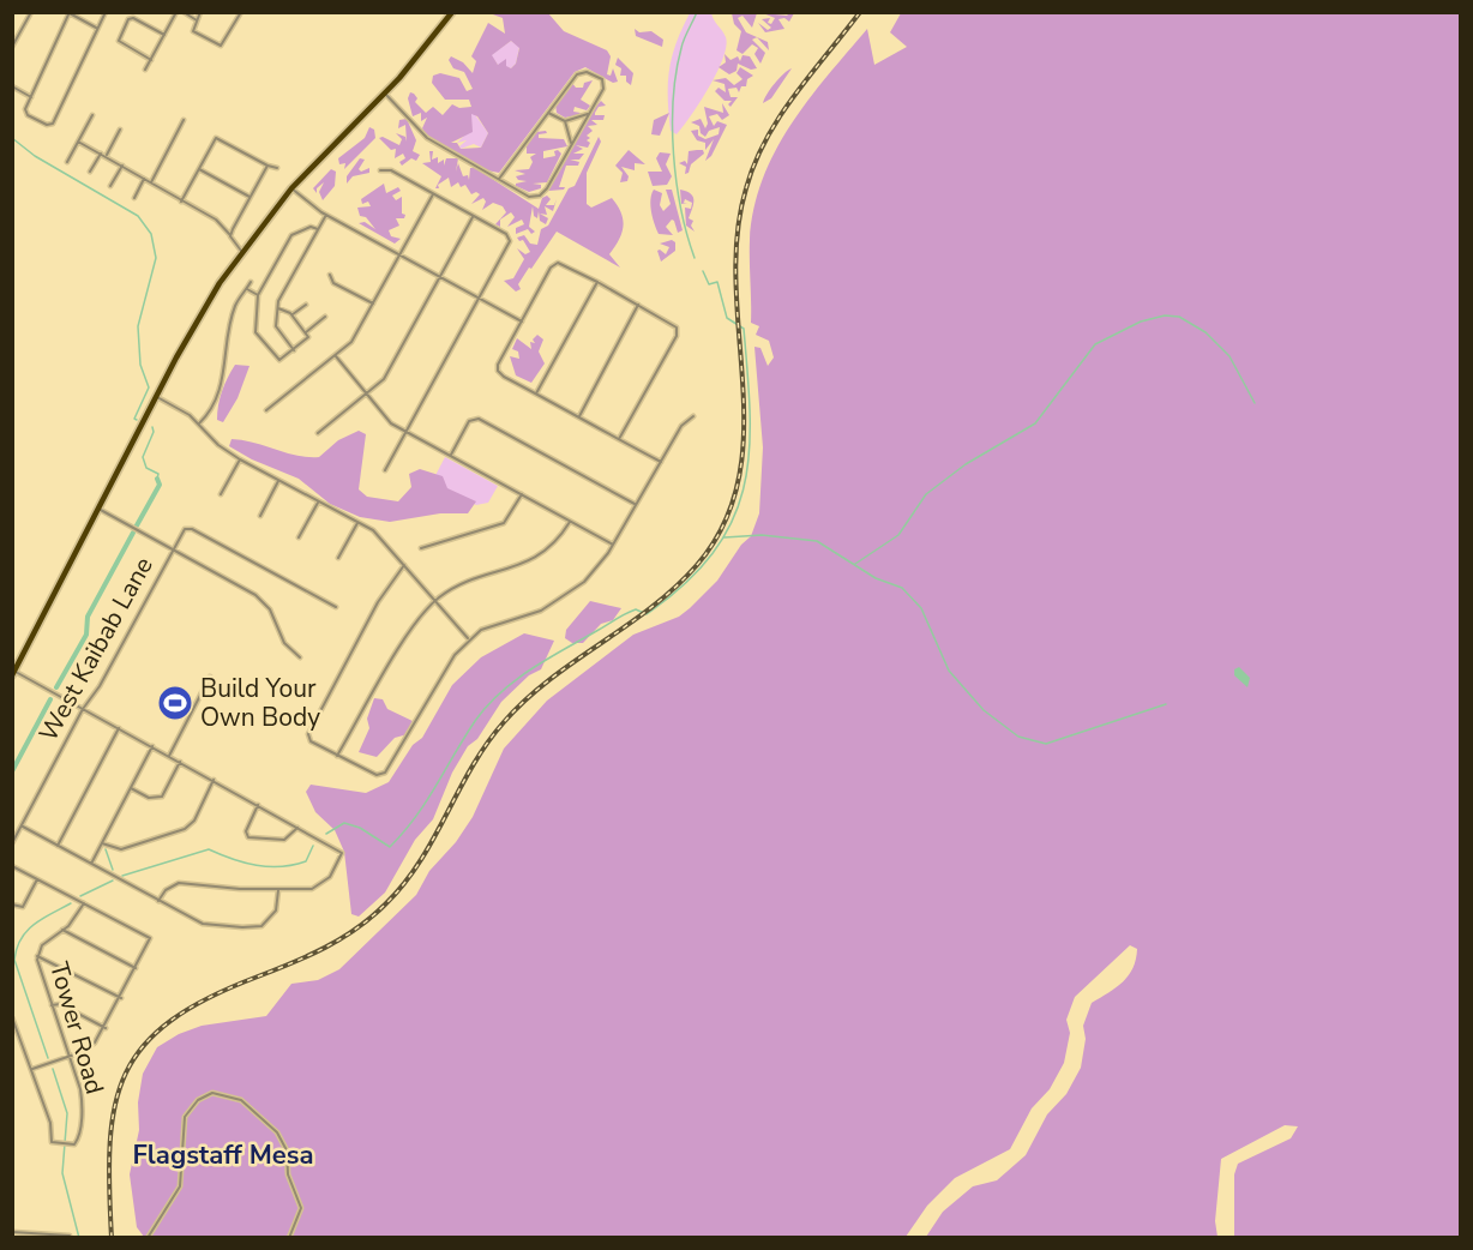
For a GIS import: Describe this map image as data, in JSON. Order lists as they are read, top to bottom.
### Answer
{
  "streets": {
    "street": ["West Kaibab Lane", "Tower Road"]
  },
  "districts": ["Flagstaff Mesa"],
  "places": {
    "sports": ["Build Your Own Body"]
  }
}
